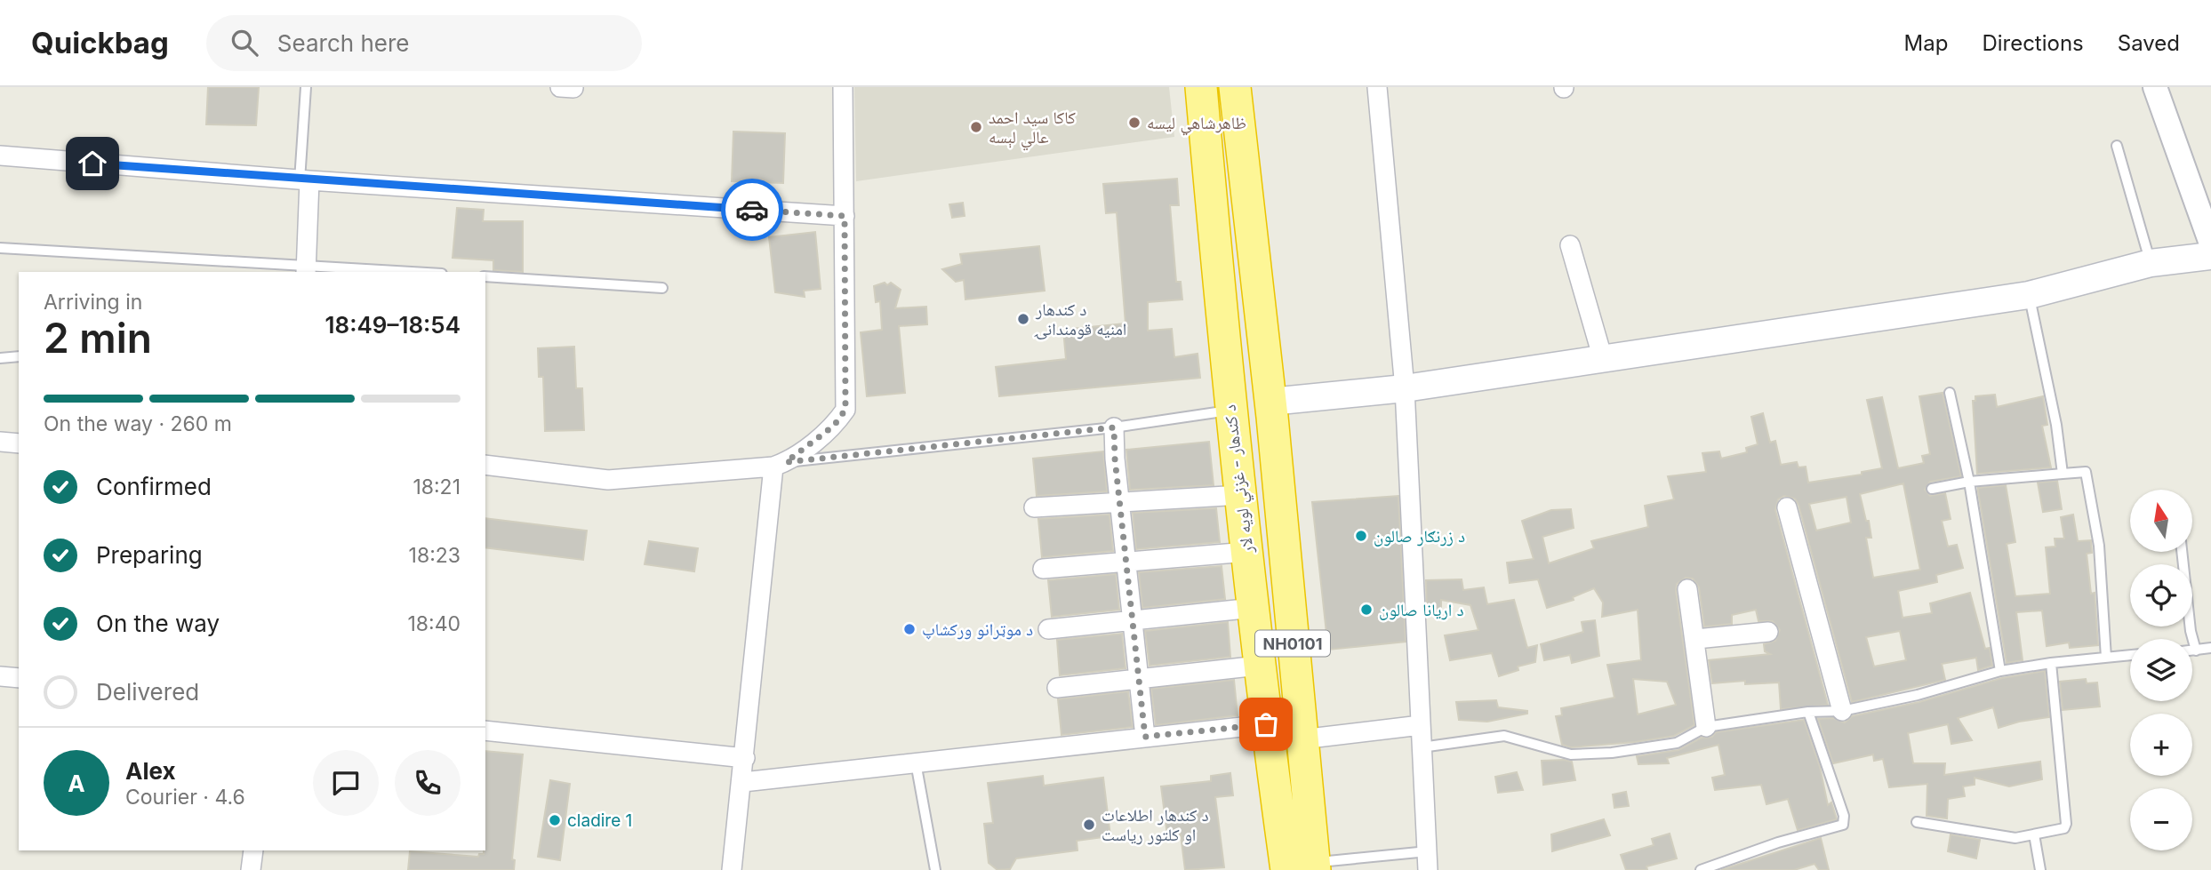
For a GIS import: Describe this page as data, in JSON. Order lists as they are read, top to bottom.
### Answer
{
  "streets": {
    "highway": ["د کندهار - غزني لويه لار", "NH0101"]
  },
  "crossings": [
    ["د کندهار - غزني لويه لار", "NH0101"]
  ],
  "places": [
    "ظاهرشاهي لیسه",
    "کاکا سید احمد عالي لېسه",
    "د کندهار امنيه قومندانۍ",
    "د زرنګار صالون",
    "د اریانا صالون",
    "د موټرانو ورکشاپ",
    "cladire 1",
    "د کندهار اطلاعات او کلتور رياست"
  ],
  "north": "top",
  "page": {
    "header": "Quickbag",
    "search": "Search here",
    "nav": ["Map", "Directions", "Saved"],
    "heading": ["2 min", "Arriving in", "18:49–18:54"],
    "panel": ["Alex", "Courier · 4.6"],
    "bar": "On the way · 260 m",
    "list": [
      ["Confirmed", "18:21"],
      ["Preparing", "18:23"],
      ["On the way", "18:40"],
      "Delivered"
    ],
    "map_buttons": ["+", "−"],
    "round": "A"
  }
}
